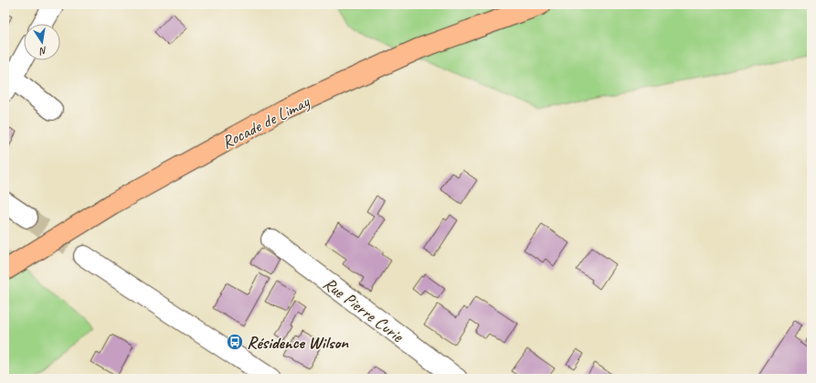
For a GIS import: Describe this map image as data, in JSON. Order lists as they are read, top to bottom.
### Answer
{
  "streets": {
    "main road": ["Rocade de Limay"],
    "street": ["Rue Pierre Curie"]
  },
  "places": {
    "bus stop": ["Résidence Wilson"]
  },
  "north": "bottom"
}
